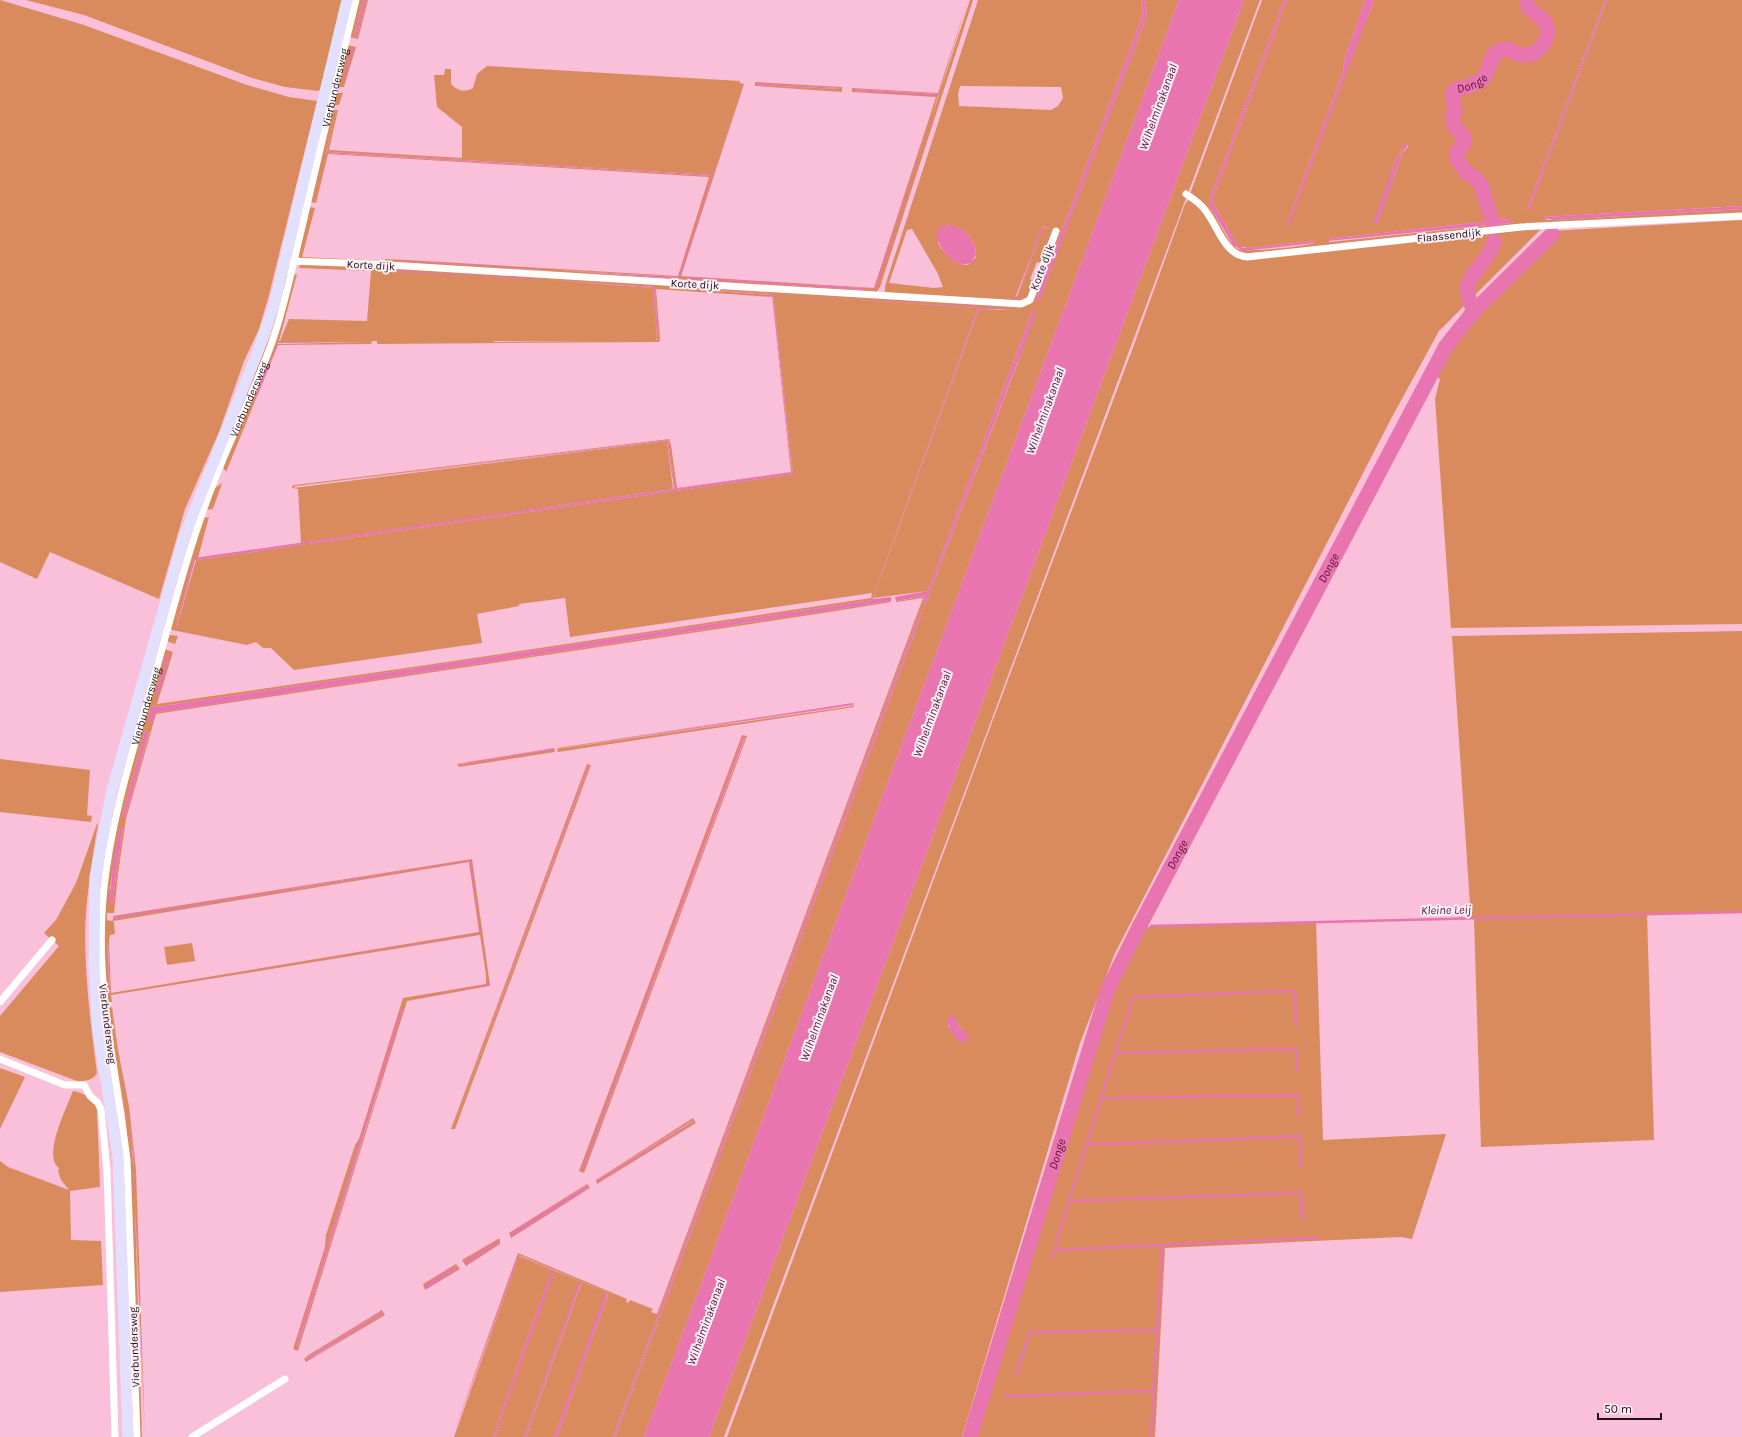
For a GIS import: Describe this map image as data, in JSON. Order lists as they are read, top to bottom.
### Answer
{
  "streets": {
    "main road": ["Vierbundersweg"],
    "street": ["Flaassendijk", "Korte dijk"]
  },
  "crossings": [
    ["Vierbundersweg", "Korte dijk"]
  ],
  "water": ["Donge", "Wilhelminakanaal", "Kleine Leij"],
  "scale_bar": "50 m"
}
